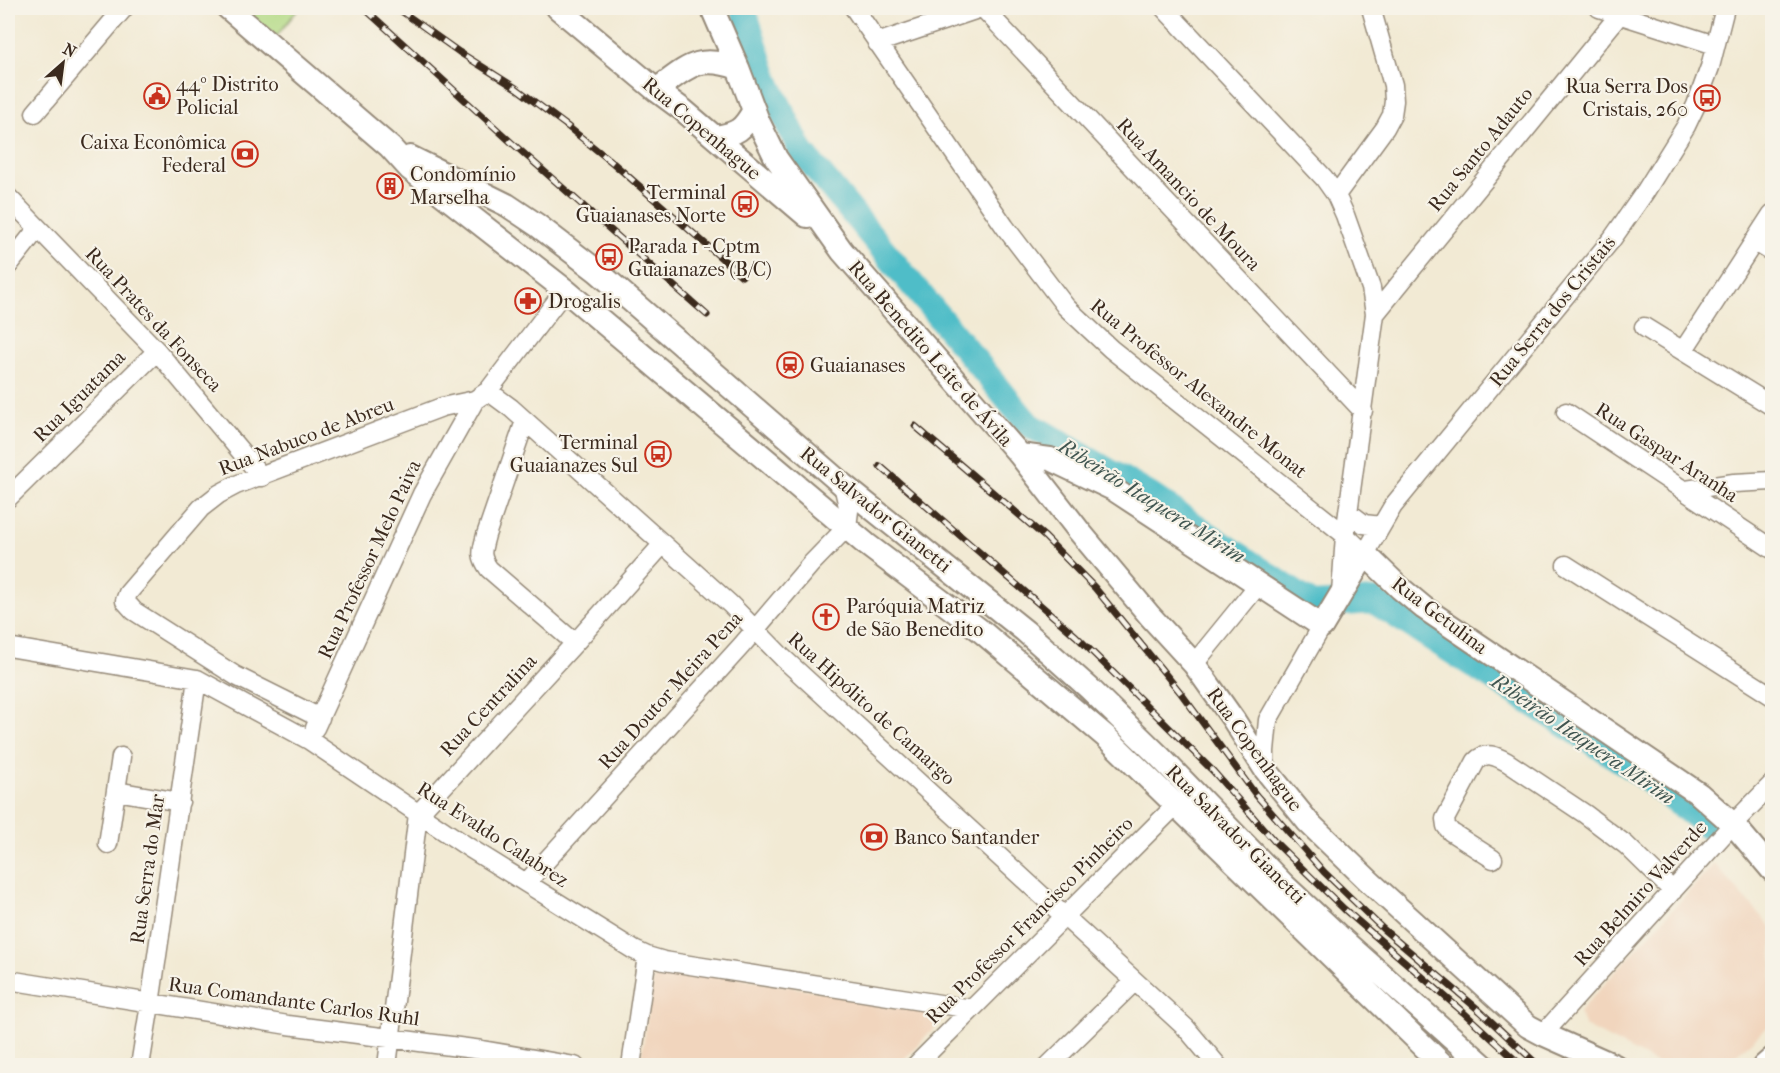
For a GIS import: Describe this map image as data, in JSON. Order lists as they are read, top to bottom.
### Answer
{
  "streets": {
    "main road": [
      "Rua Copenhague",
      "Rua Serra dos Cristais",
      "Rua Benedito Leite de Ávila",
      "Rua Salvador Gianetti",
      "Rua Getulina"
    ],
    "street": [
      "Rua Santo Adauto",
      "Rua Amancio de Moura",
      "Rua Prates da Fonseca",
      "Rua Professor Alexandre Monat",
      "Rua Iguatama",
      "Rua Nabuco de Abreu",
      "Rua Gaspar Aranha",
      "Rua Professor Melo Paiva",
      "Rua Doutor Meira Pena",
      "Rua Centralina",
      "Rua Hipólito de Camargo",
      "Rua Evaldo Calabrez",
      "Rua Serra do Mar",
      "Rua Belmiro Valverde",
      "Rua Professor Francisco Pinheiro",
      "Rua Comandante Carlos Ruhl"
    ]
  },
  "crossings": [
    ["Rua Copenhague", "Rua Benedito Leite de Ávila"],
    ["Rua Copenhague", "Rua Belmiro Valverde"],
    ["Rua Serra dos Cristais", "Rua Benedito Leite de Ávila"],
    ["Rua Serra dos Cristais", "Rua Professor Alexandre Monat"],
    ["Rua Serra dos Cristais", "Rua Getulina"],
    ["Rua Prates da Fonseca", "Rua Iguatama"],
    ["Rua Prates da Fonseca", "Rua Nabuco de Abreu"],
    ["Rua Professor Alexandre Monat", "Rua Getulina"],
    ["Rua Nabuco de Abreu", "Rua Professor Melo Paiva"],
    ["Rua Nabuco de Abreu", "Rua Hipólito de Camargo"],
    ["Rua Salvador Gianetti", "Rua Professor Melo Paiva"],
    ["Rua Salvador Gianetti", "Rua Doutor Meira Pena"],
    ["Rua Salvador Gianetti", "Rua Professor Francisco Pinheiro"],
    ["Rua Professor Melo Paiva", "Rua Hipólito de Camargo"],
    ["Rua Professor Melo Paiva", "Rua Evaldo Calabrez"],
    ["Rua Getulina", "Rua Belmiro Valverde"],
    ["Rua Doutor Meira Pena", "Rua Hipólito de Camargo"],
    ["Rua Doutor Meira Pena", "Rua Evaldo Calabrez"],
    ["Rua Centralina", "Rua Hipólito de Camargo"],
    ["Rua Centralina", "Rua Evaldo Calabrez"],
    ["Rua Hipólito de Camargo", "Rua Professor Francisco Pinheiro"],
    ["Rua Evaldo Calabrez", "Rua Serra do Mar"],
    ["Rua Evaldo Calabrez", "Rua Professor Francisco Pinheiro"],
    ["Rua Serra do Mar", "Rua Comandante Carlos Ruhl"]
  ],
  "water": ["Ribeirão Itaquera Mirim"],
  "places": {
    "public building": ["44º Distrito Policial"],
    "bus stop": [
      "Rua Serra Dos Cristais, 260",
      "Terminal Guaianases Norte",
      "Parada 1 - Cptm Guaianazes (B/C)",
      "Terminal Guaianazes Sul"
    ],
    "bank": ["Caixa Econômica Federal", "Banco Santander"],
    "building": ["Condomínio Marselha"],
    "pharmacy": ["Drogalis"],
    "station": ["Guaianases"],
    "church": ["Paróquia Matriz de São Benedito"]
  },
  "north": "top right"
}
